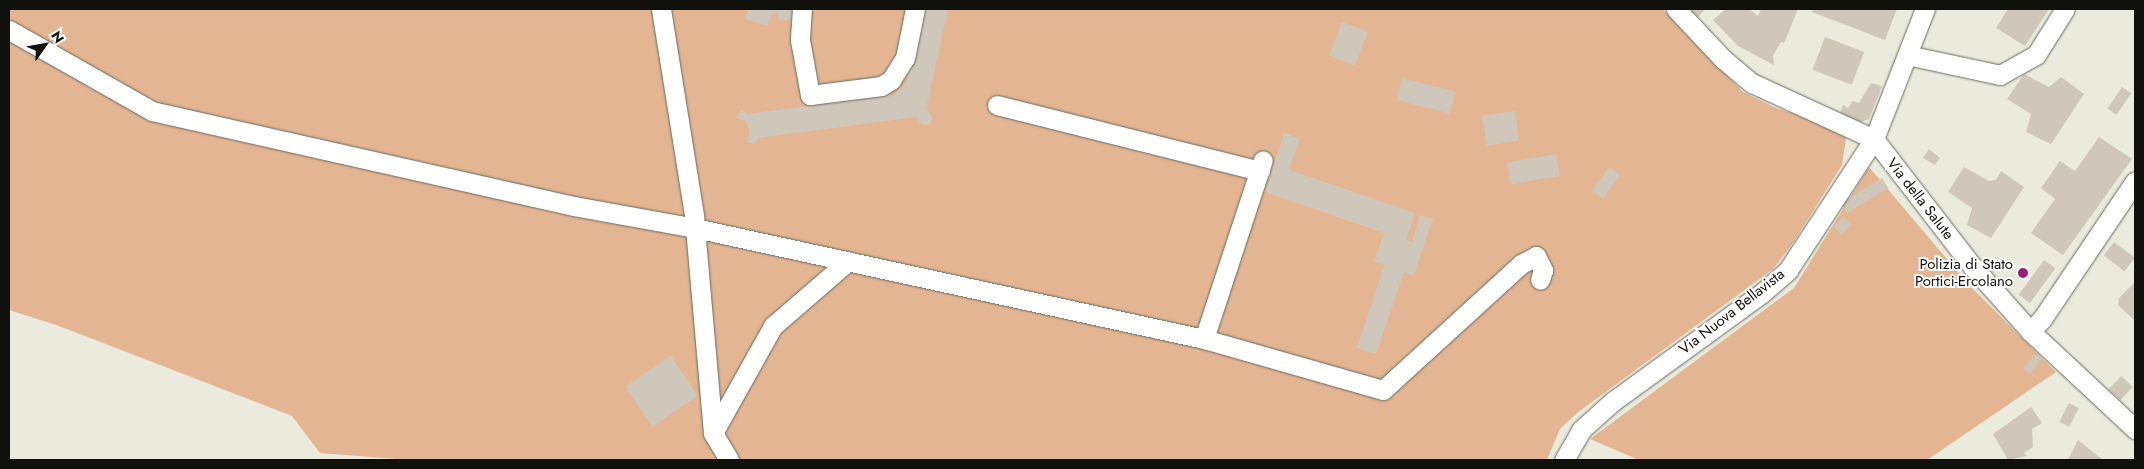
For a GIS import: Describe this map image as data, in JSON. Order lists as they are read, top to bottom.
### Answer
{
  "streets": {
    "street": ["Via della Salute", "Via Nuova Bellavista"]
  },
  "crossings": [
    ["Via della Salute", "Via Nuova Bellavista"]
  ],
  "places": ["Polizia di Stato Portici-Ercolano"],
  "north": "top right"
}
